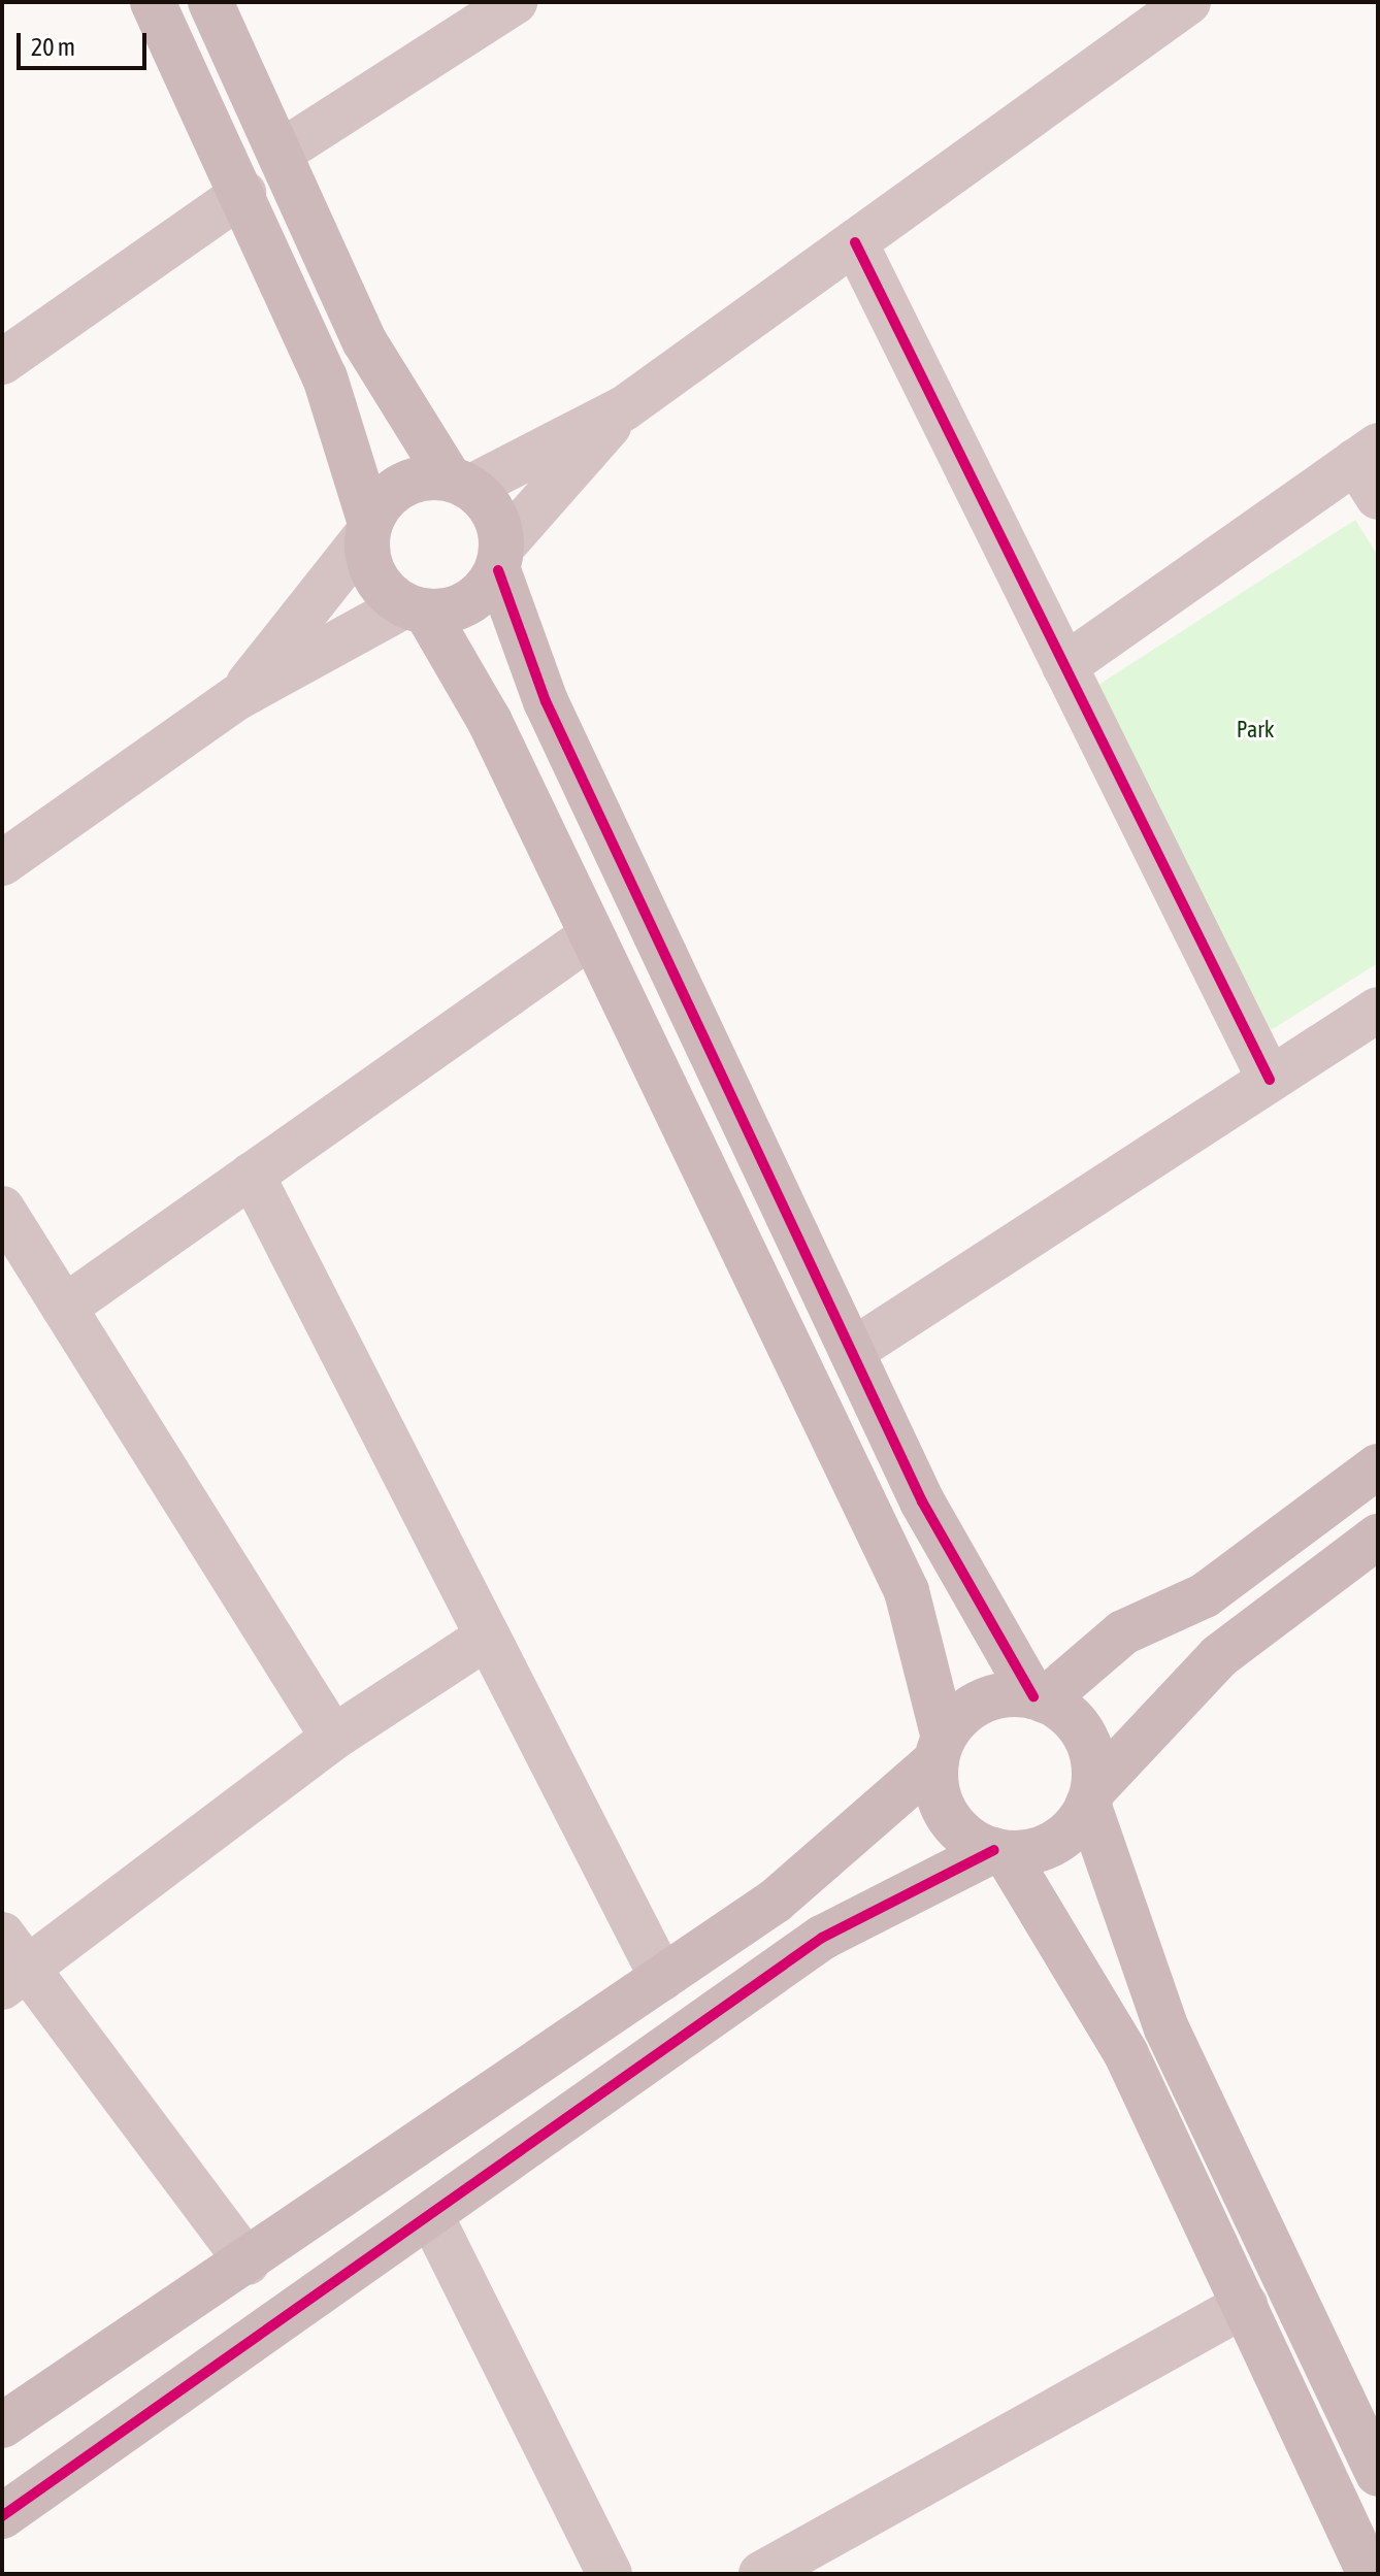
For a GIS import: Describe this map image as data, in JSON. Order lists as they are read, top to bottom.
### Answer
{
  "parks": ["Park"],
  "scale_bar": "20 m"
}
